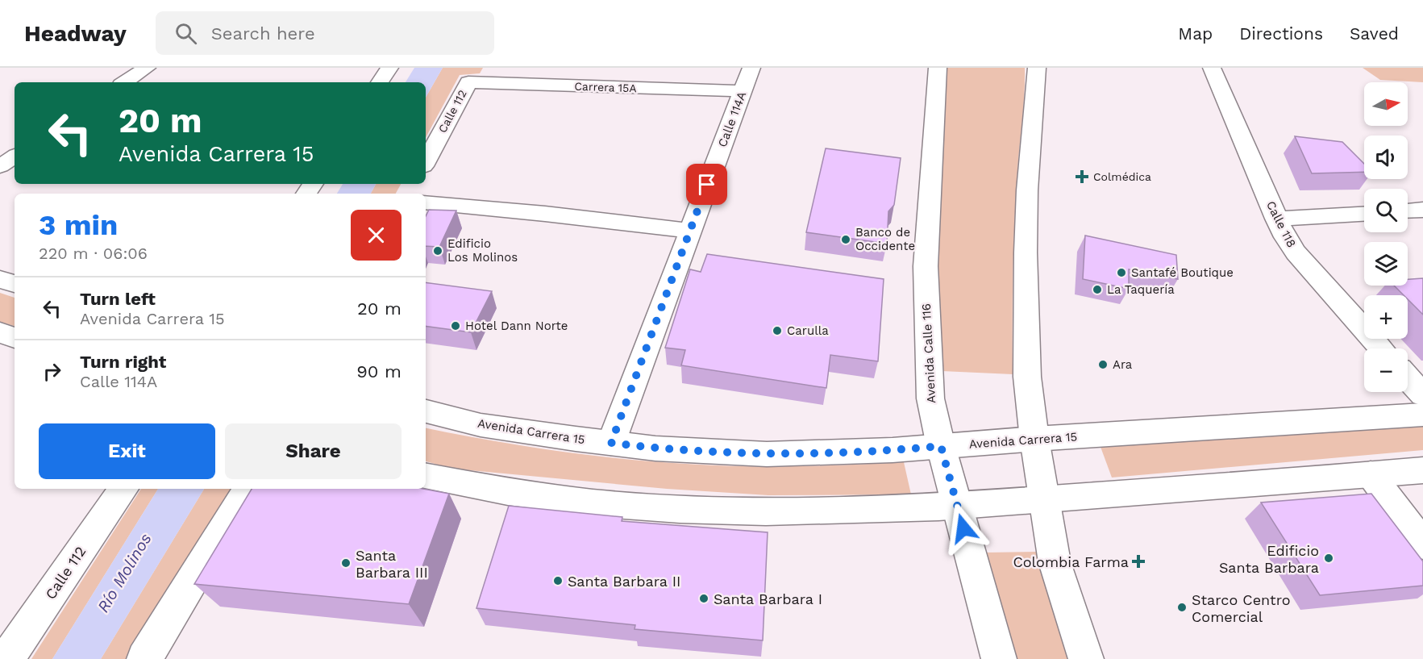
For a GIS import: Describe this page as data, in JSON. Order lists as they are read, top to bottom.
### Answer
{
  "streets": {
    "main road": [
      "Carrera 15A",
      "Calle 112",
      "Calle 114A",
      "Calle 118",
      "Avenida Calle 116",
      "Avenida Carrera 15"
    ]
  },
  "crossings": [
    ["Carrera 15A", "Calle 112"],
    ["Carrera 15A", "Calle 114A"],
    ["Calle 114A", "Avenida Carrera 15"],
    ["Avenida Calle 116", "Avenida Carrera 15"]
  ],
  "water": ["Río Molinos"],
  "places": {
    "health": ["Colmédica", "Colombia Farma"],
    "other": [
      "Banco de Occidente",
      "Edificio Los Molinos",
      "Santafé Boutique",
      "La Taquería",
      "Hotel Dann Norte",
      "Carulla",
      "Ara",
      "Edificio Santa Barbara",
      "Santa Barbara III",
      "Santa Barbara II",
      "Santa Barbara I",
      "Starco Centro Comercial"
    ]
  },
  "north": "right",
  "page": {
    "header": "Headway",
    "search": "Search here",
    "nav": ["Map", "Directions", "Saved"],
    "map_buttons": ["+", "−"],
    "turn": ["20 m", "Avenida Carrera 15"],
    "heading": ["3 min", "220 m · 06:06"],
    "list": [
      {
        "name": "Turn left",
        "note": "Avenida Carrera 15",
        "value": "20 m"
      },
      {
        "name": "Turn right",
        "note": "Calle 114A",
        "value": "90 m"
      }
    ],
    "buttons": ["Exit", "Share"]
  }
}
